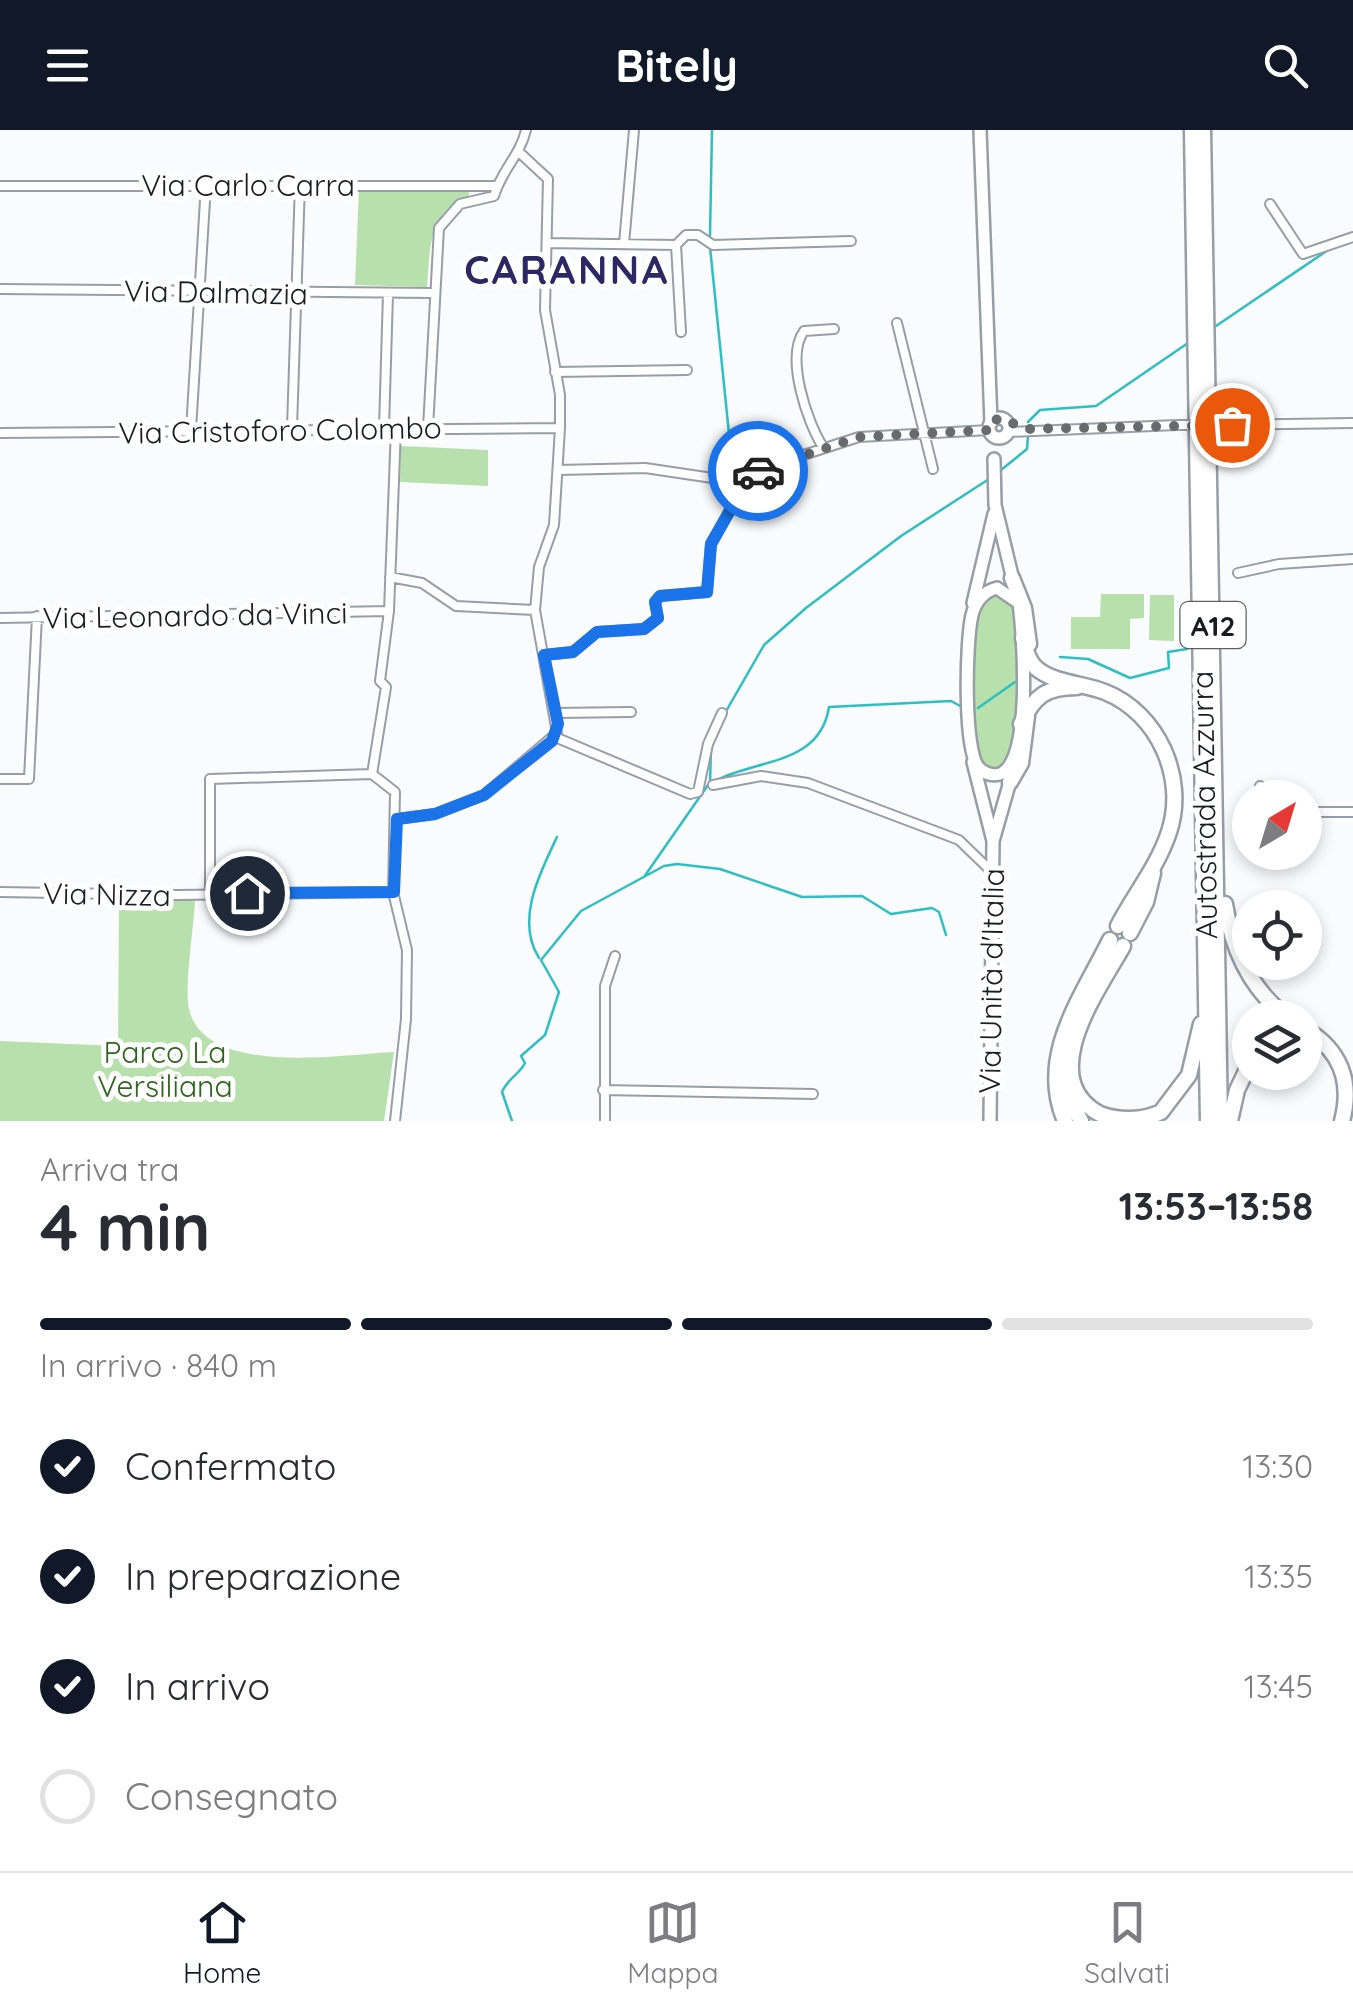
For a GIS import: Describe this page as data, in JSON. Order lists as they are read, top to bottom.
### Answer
{
  "streets": {
    "highway": ["A12", "Autostrada Azzurra"],
    "main road": ["Via Unità d'Italia"],
    "street": [
      "Via Carlo Carra",
      "Via Dalmazia",
      "Via Cristoforo Colombo",
      "Via Leonardo da Vinci",
      "Via Nizza"
    ]
  },
  "districts": ["CARANNA"],
  "parks": ["Parco La Versiliana"],
  "north": "top right",
  "page": {
    "header": "Bitely",
    "heading": ["4 min", "Arriva tra", "13:53–13:58"],
    "bar": "In arrivo · 840 m",
    "list": [
      ["Confermato", "13:30"],
      ["In preparazione", "13:35"],
      ["In arrivo", "13:45"],
      "Consegnato"
    ],
    "tabs": ["Home", "Mappa", "Salvati"]
  }
}
